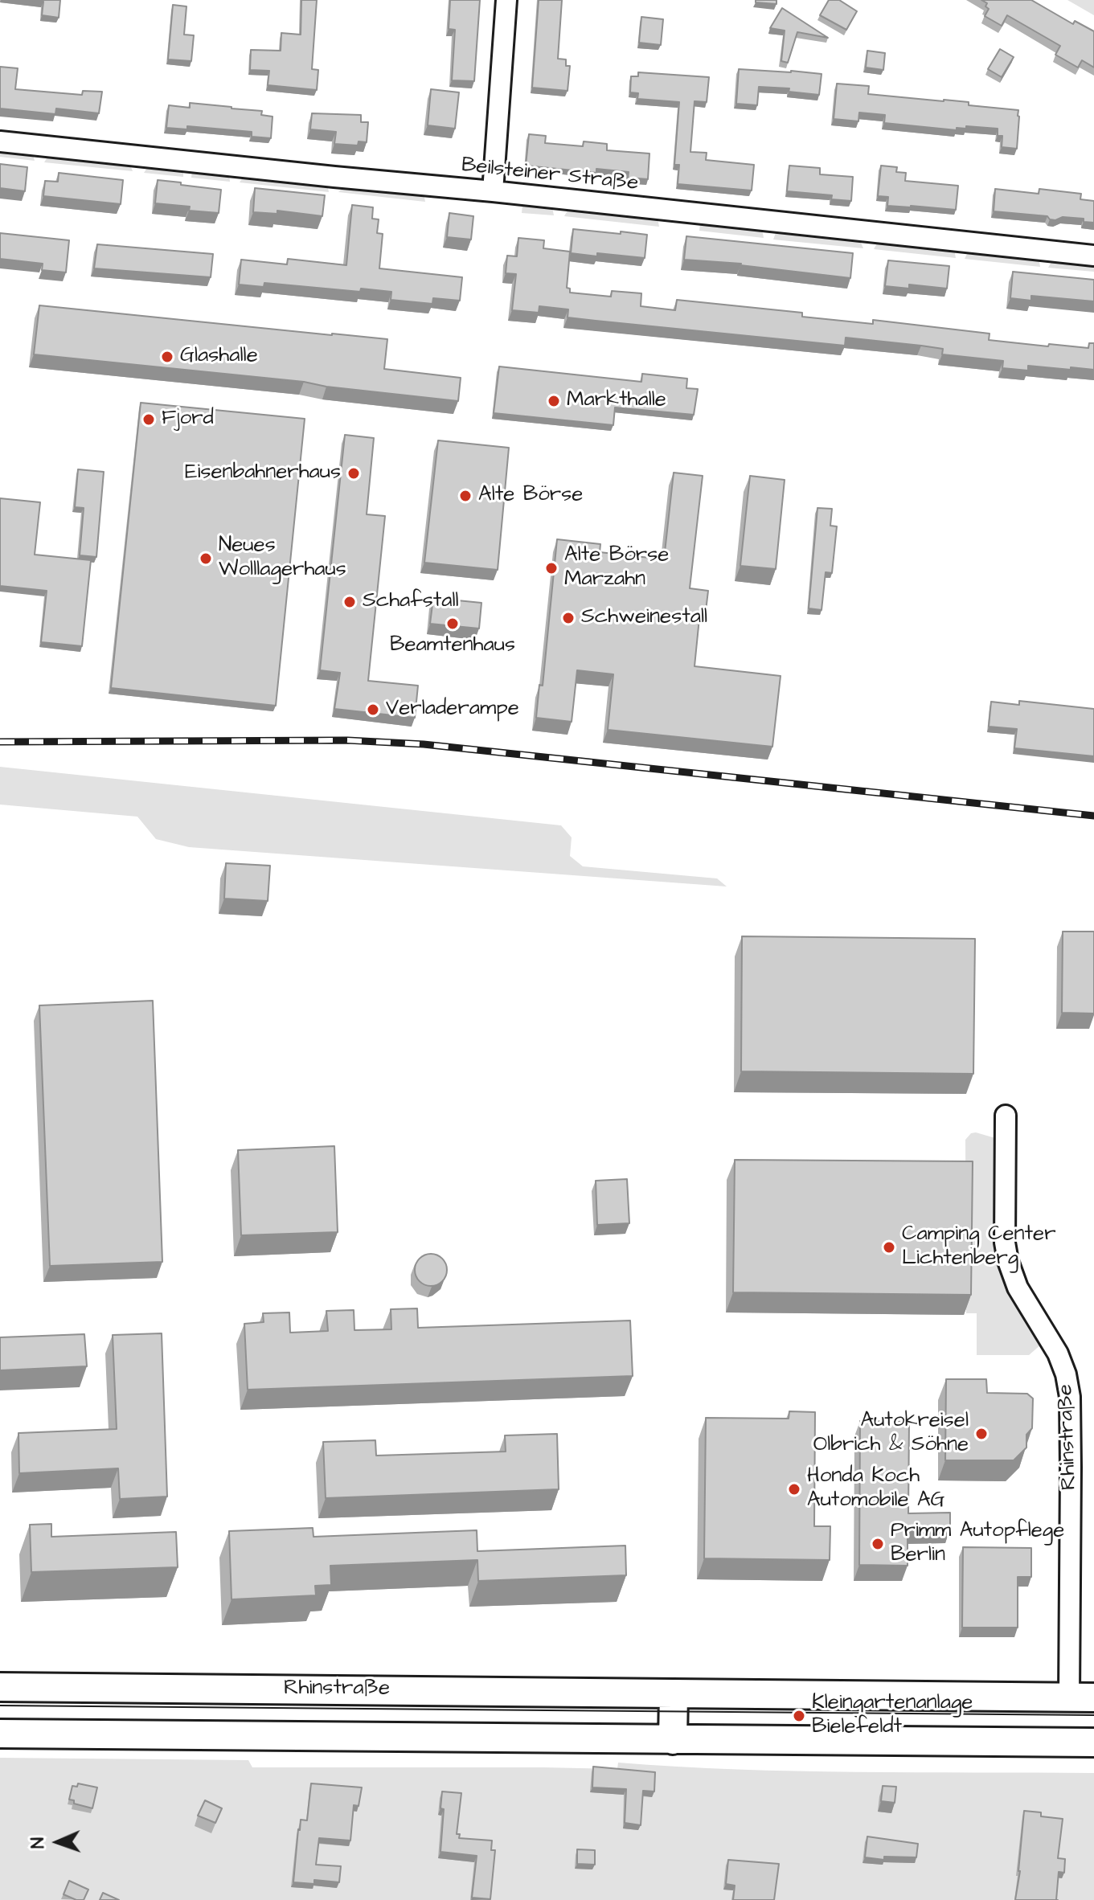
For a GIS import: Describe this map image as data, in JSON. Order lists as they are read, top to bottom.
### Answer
{
  "streets": {
    "main road": ["Rhinstraße"],
    "street": ["Beilsteiner Straße"]
  },
  "places": [
    "Glashalle",
    "Markthalle",
    "Fjord",
    "Eisenbahnerhaus",
    "Alte Börse",
    "Neues Wolllagerhaus",
    "Alte Börse Marzahn",
    "Schafstall",
    "Schweinestall",
    "Beamtenhaus",
    "Verladerampe",
    "Camping Center Lichtenberg",
    "Autokreisel Olbrich & Söhne",
    "Honda Koch Automobile AG",
    "Primm Autopflege Berlin",
    "Kleingartenanlage Bielefeldt"
  ],
  "north": "left"
}
